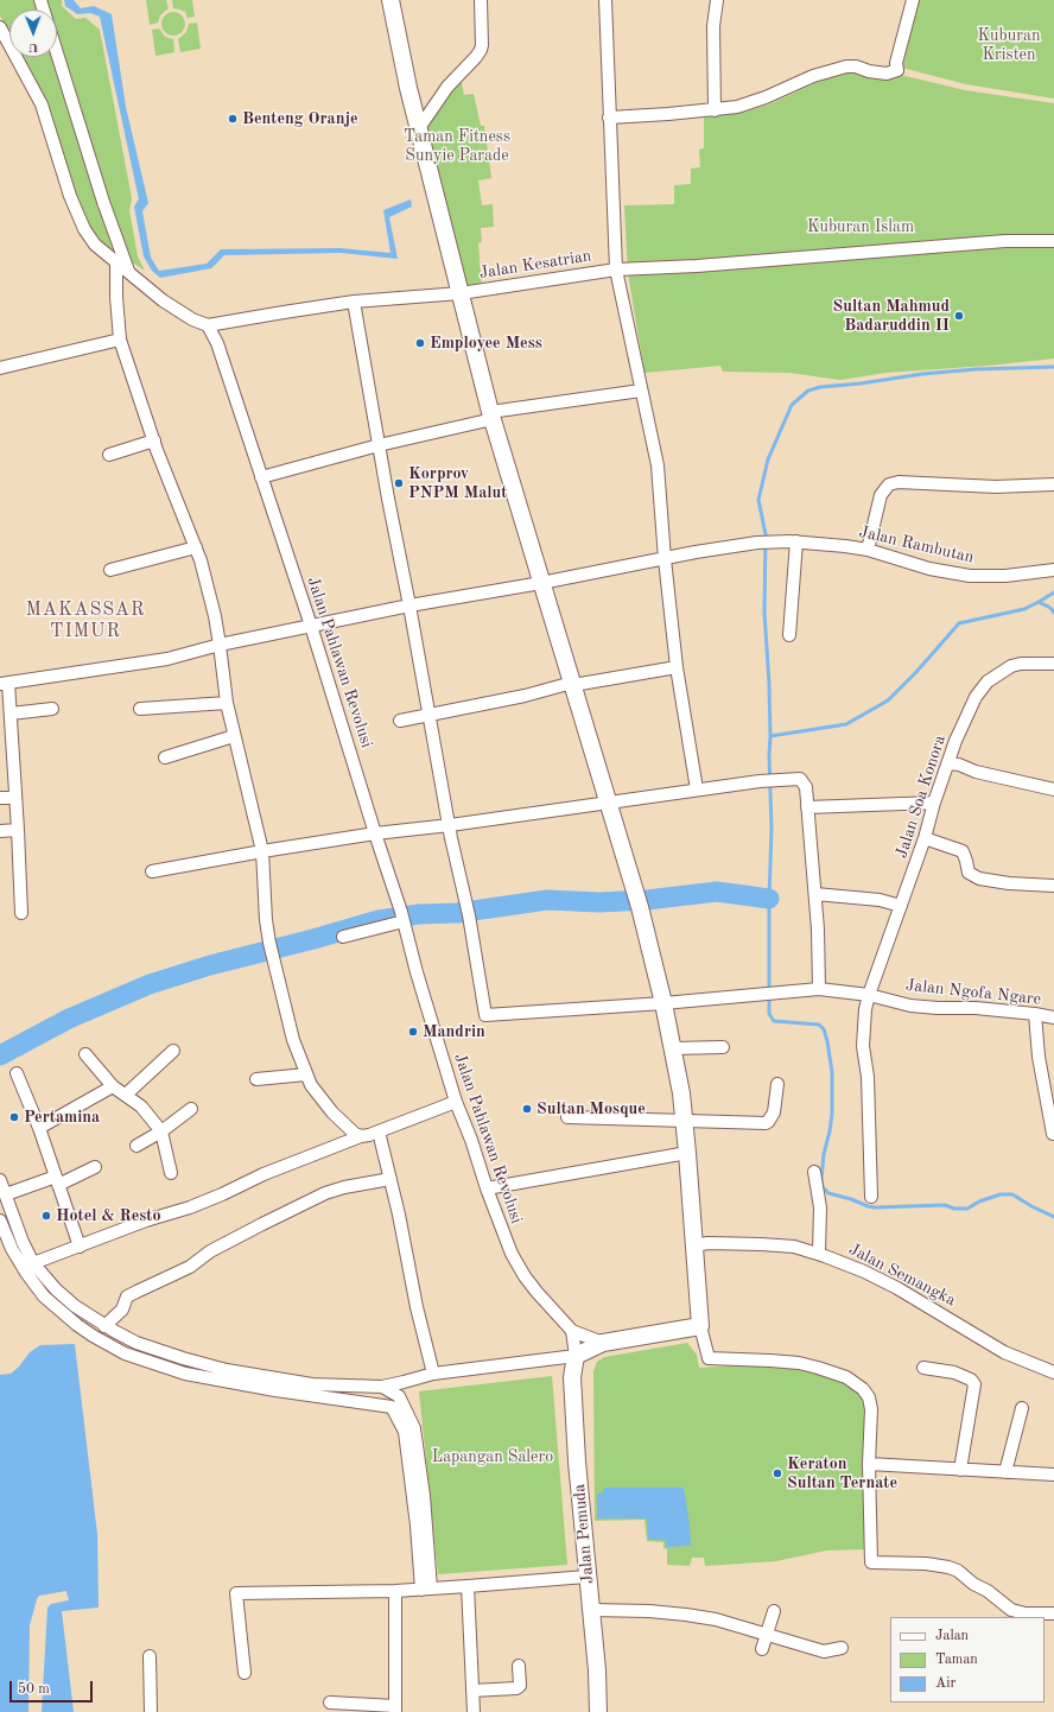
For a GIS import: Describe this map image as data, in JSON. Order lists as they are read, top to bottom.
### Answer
{
  "streets": {
    "highway": ["Jalan Pemuda"],
    "street": [
      "Jalan Kesatrian",
      "Jalan Rambutan",
      "Jalan Pahlawan Revolusi",
      "Jalan Soa Konora",
      "Jalan Ngofa Ngare",
      "Jalan Semangka"
    ]
  },
  "crossings": [
    ["Jalan Kesatrian", "Jalan Pahlawan Revolusi"],
    ["Jalan Rambutan", "Jalan Pahlawan Revolusi"],
    ["Jalan Soa Konora", "Jalan Ngofa Ngare"]
  ],
  "districts": ["MAKASSAR TIMUR"],
  "parks": [
    "Kuburan Kristen",
    "Taman Fitness Sunyie Parade",
    "Kuburan Islam",
    "Lapangan Salero"
  ],
  "places": [
    "Benteng Oranje",
    "Sultan Mahmud Badaruddin II",
    "Employee Mess",
    "Korprov PNPM Malut",
    "Mandrin",
    "Sultan Mosque",
    "Pertamina",
    "Hotel & Resto",
    "Keraton Sultan Ternate"
  ],
  "legend": ["Jalan", "Taman", "Air"],
  "scale_bar": "50 m",
  "north": "bottom"
}
